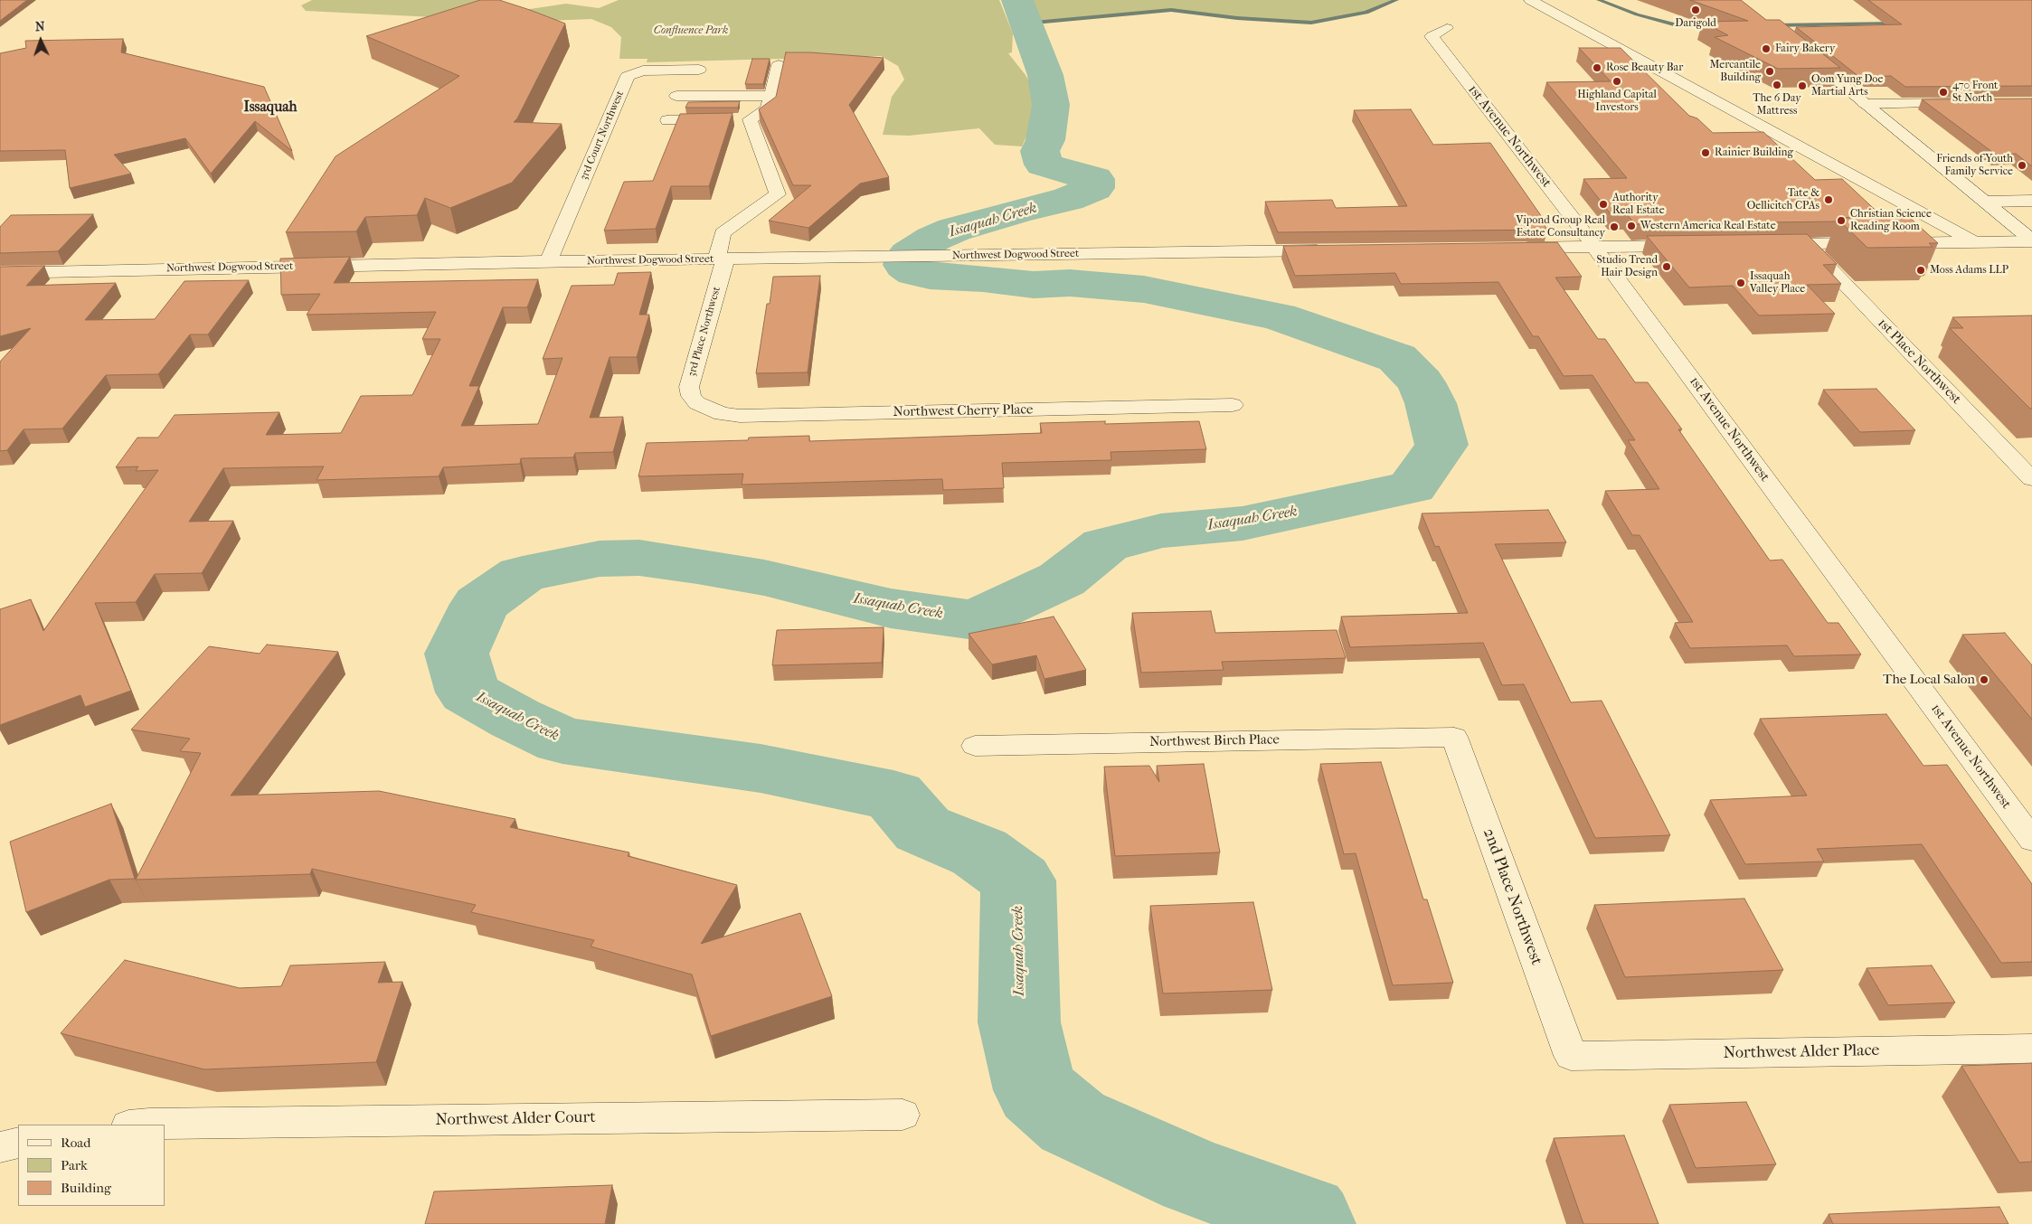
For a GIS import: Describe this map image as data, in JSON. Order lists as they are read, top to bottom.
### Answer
{
  "streets": {
    "street": [
      "3rd Court Northwest",
      "1st Avenue Northwest",
      "Northwest Dogwood Street",
      "3rd Place Northwest",
      "1st Place Northwest",
      "Northwest Cherry Place",
      "Northwest Birch Place",
      "2nd Place Northwest",
      "Northwest Alder Place",
      "Northwest Alder Court"
    ]
  },
  "crossings": [
    ["3rd Court Northwest", "Northwest Dogwood Street"],
    ["Northwest Dogwood Street", "3rd Place Northwest"],
    ["3rd Place Northwest", "Northwest Cherry Place"],
    ["Northwest Birch Place", "2nd Place Northwest"],
    ["2nd Place Northwest", "Northwest Alder Place"]
  ],
  "districts": ["Issaquah"],
  "water": ["Issaquah Creek"],
  "parks": ["Confluence Park"],
  "places": [
    "Darigold",
    "Fairy Bakery",
    "Rose Beauty Bar",
    "Mercantile Building",
    "Highland Capital Investors",
    "The 6 Day Mattress",
    "Oom Yung Doe Martial Arts",
    "470 Front St North",
    "Rainier Building",
    "Friends of Youth Family Service",
    "Tate & Oellicitch CPAs",
    "Authority Real Estate",
    "Christian Science Reading Room",
    "Western America Real Estate",
    "Vipond Group Real Estate Consultancy",
    "Studio Trend Hair Design",
    "Moss Adams LLP",
    "Issaquah Valley Place",
    "The Local Salon"
  ],
  "legend": ["Road", "Park", "Building"],
  "north": "top"
}
